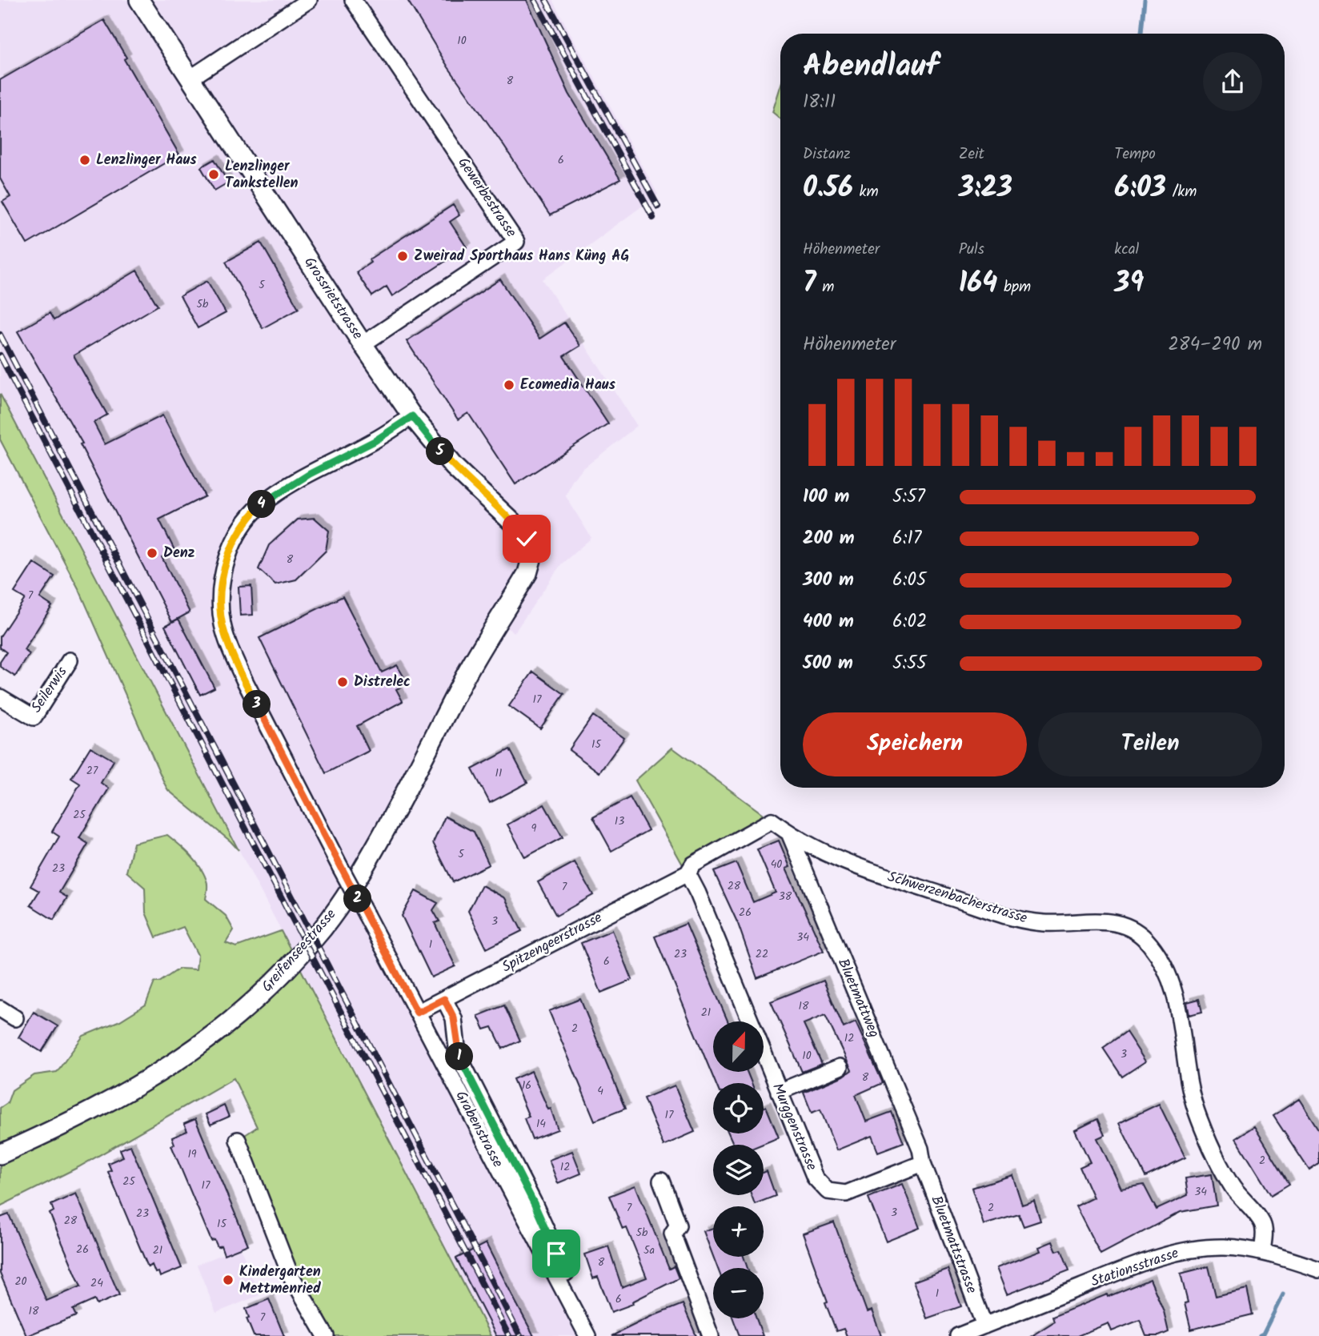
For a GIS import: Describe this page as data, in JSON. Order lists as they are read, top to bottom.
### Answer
{
  "streets": {
    "street": [
      "Gewerbestrasse",
      "Grossrietstrasse",
      "Seilerwis",
      "Schwerzenbacherstrasse",
      "Spitzengeerstrasse",
      "Greifenseestrasse",
      "Bluetmattweg",
      "Murggenstrasse",
      "Grabenstrasse",
      "Bluetmattstrasse",
      "Stationsstrasse"
    ]
  },
  "crossings": [
    ["Gewerbestrasse", "Grossrietstrasse"],
    ["Grossrietstrasse", "Greifenseestrasse"],
    ["Grossrietstrasse", "Grabenstrasse"],
    ["Schwerzenbacherstrasse", "Spitzengeerstrasse"],
    ["Schwerzenbacherstrasse", "Bluetmattweg"],
    ["Schwerzenbacherstrasse", "Stationsstrasse"],
    ["Spitzengeerstrasse", "Murggenstrasse"],
    ["Spitzengeerstrasse", "Grabenstrasse"],
    ["Bluetmattweg", "Murggenstrasse"],
    ["Bluetmattweg", "Bluetmattstrasse"],
    ["Murggenstrasse", "Bluetmattstrasse"],
    ["Bluetmattstrasse", "Stationsstrasse"]
  ],
  "places": [
    "Lenzlinger Haus",
    "Lenzlinger Tankstellen",
    "Zweirad Sporthaus Hans Küng AG",
    "Ecomedia Haus",
    "Denz",
    "Distrelec",
    "Kindergarten Mettmenried"
  ],
  "house_numbers": [
    "10",
    "8",
    "6",
    "5",
    "5b",
    "8",
    "7",
    "17",
    "15",
    "27",
    "11",
    "25",
    "13",
    "9",
    "5",
    "40",
    "23",
    "28",
    "7",
    "38",
    "26",
    "3",
    "34",
    "1",
    "23",
    "22",
    "6",
    "18",
    "21",
    "2",
    "12",
    "3",
    "10",
    "8",
    "16",
    "4",
    "17",
    "14",
    "19",
    "2",
    "12",
    "25",
    "17",
    "34",
    "7",
    "2",
    "3",
    "23",
    "28",
    "15",
    "5b",
    "26",
    "21",
    "5a",
    "8",
    "20",
    "24",
    "1",
    "6",
    "18",
    "7"
  ],
  "north": "top",
  "page": {
    "heading": ["Abendlauf", "18:11"],
    "stats": [
      ["Distanz", "0.56 km"],
      ["Zeit", "3:23"],
      ["Tempo", "6:03 /km"],
      ["Höhenmeter", "7 m"],
      ["Puls", "164 bpm"],
      ["kcal", "39"]
    ],
    "chart": ["Höhenmeter", "284–290 m"],
    "pins": [
      "5",
      "4",
      "3",
      "2",
      "1"
    ],
    "list": [
      {
        "name": "100 m",
        "note": "5:57"
      },
      {
        "name": "200 m",
        "note": "6:17"
      },
      {
        "name": "300 m",
        "note": "6:05"
      },
      {
        "name": "400 m",
        "note": "6:02"
      },
      {
        "name": "500 m",
        "note": "5:55"
      }
    ],
    "buttons": ["Speichern", "Teilen"],
    "map_buttons": ["+", "−"]
  }
}
